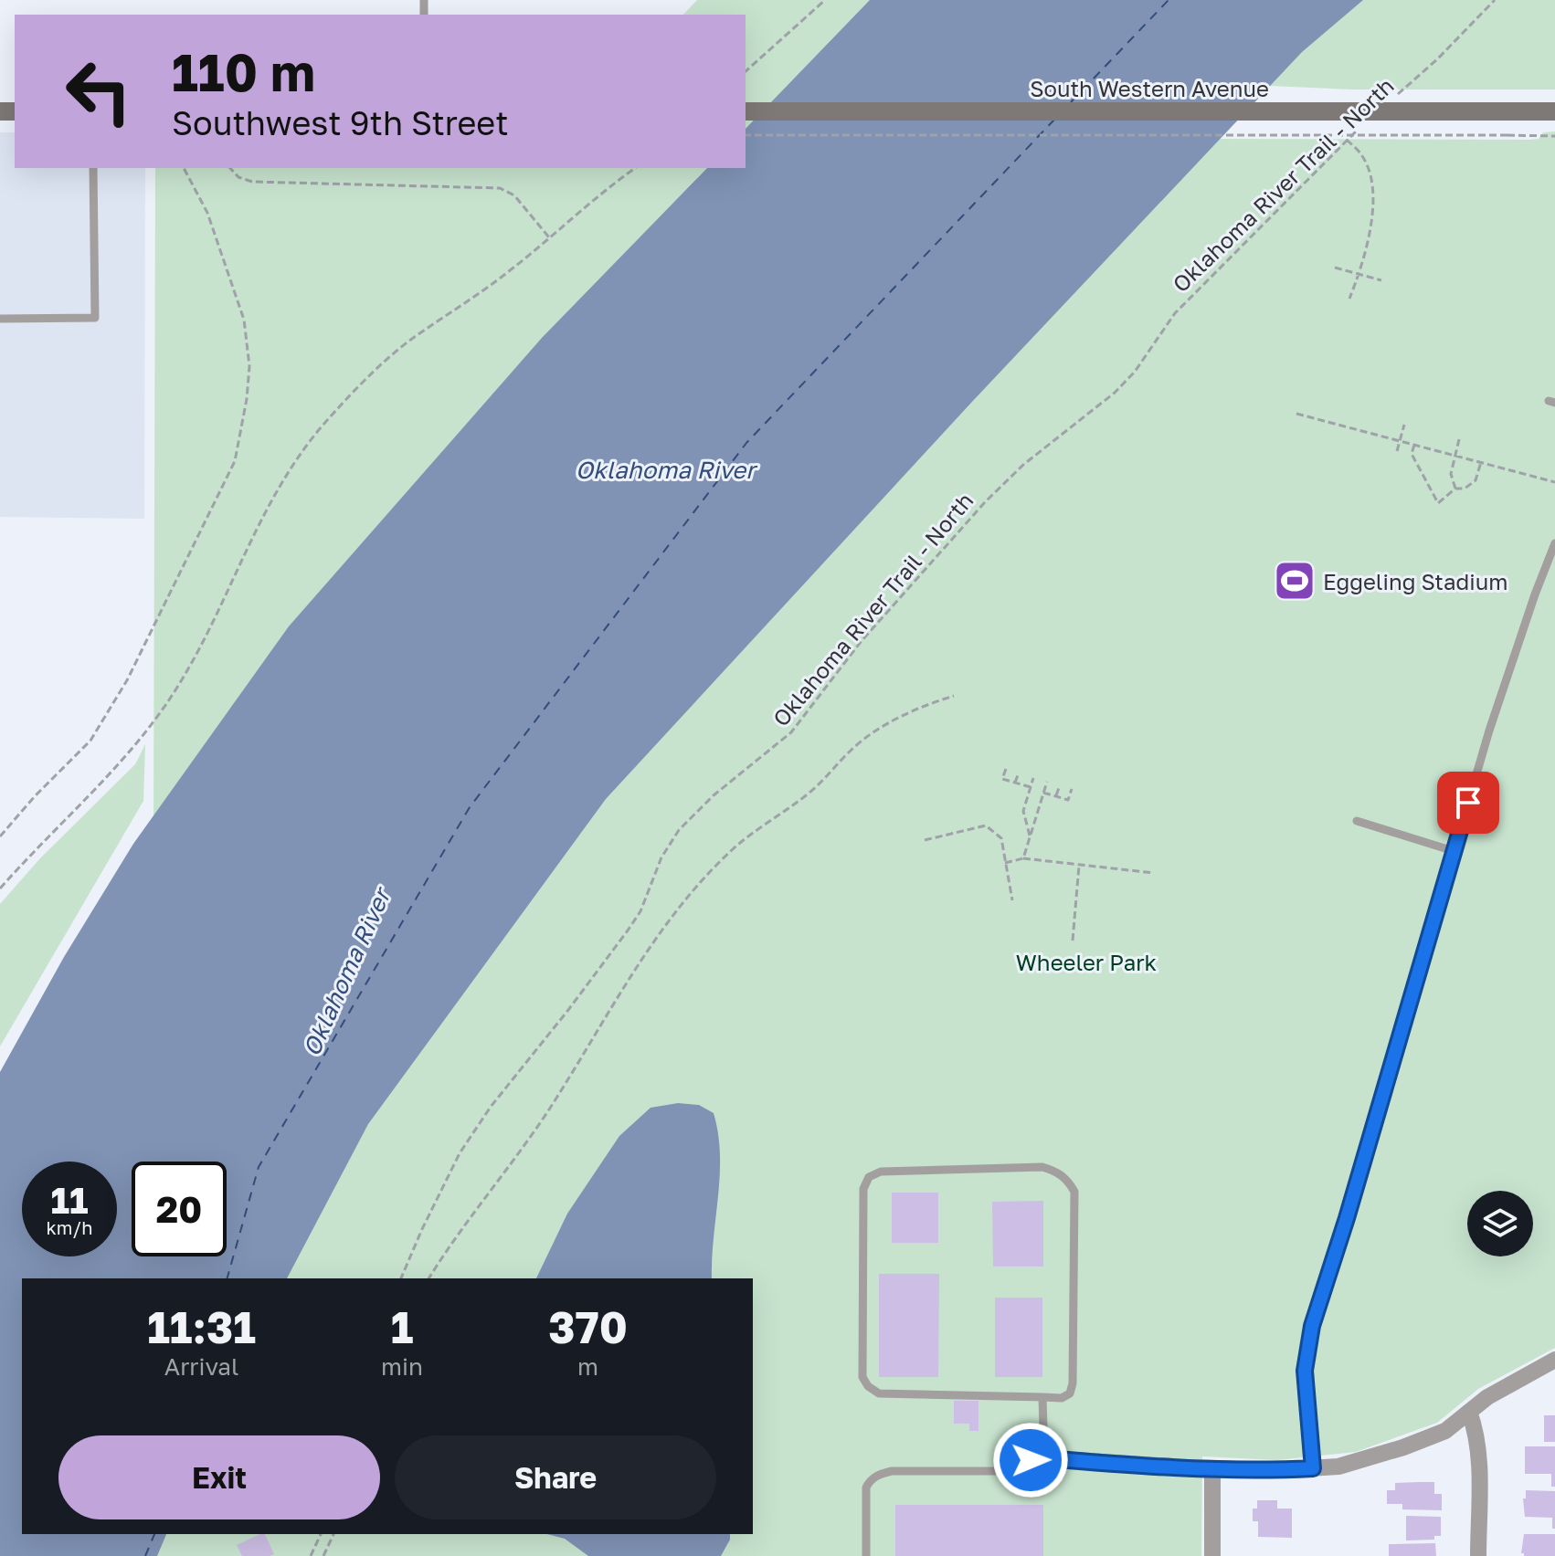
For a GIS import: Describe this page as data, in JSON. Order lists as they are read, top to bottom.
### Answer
{
  "streets": {
    "main road": ["South Western Avenue"],
    "path": ["Oklahoma River Trail - North"]
  },
  "water": ["Oklahoma River"],
  "parks": ["Wheeler Park"],
  "places": {
    "sports": ["Eggeling Stadium"]
  },
  "page": {
    "turn": ["110 m", "Southwest 9th Street"],
    "speed": "11 km/h",
    "limit": "20",
    "eta": [
      "11:31",
      "Arrival",
      "1",
      "min",
      "370",
      "m"
    ],
    "buttons": ["Exit", "Share"]
  }
}
